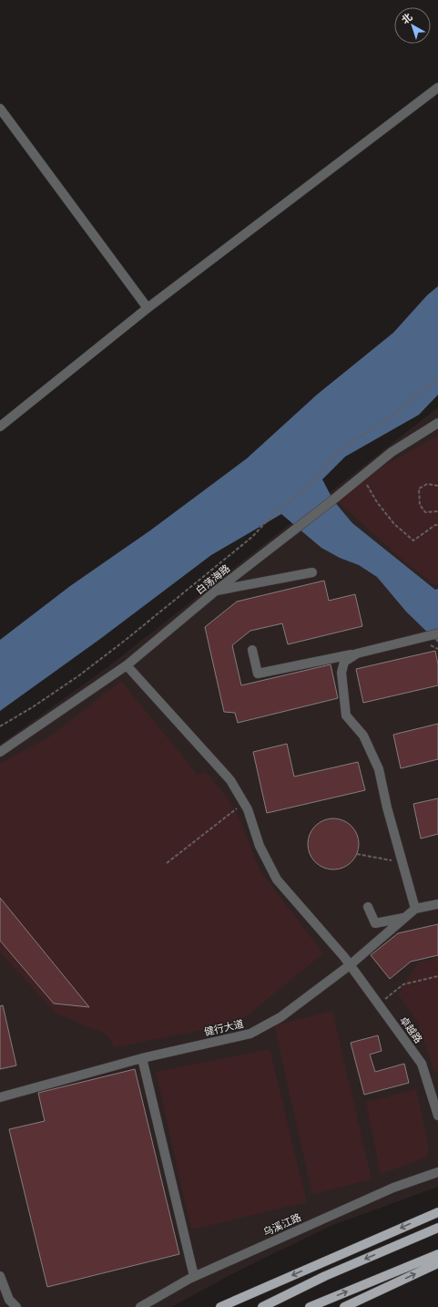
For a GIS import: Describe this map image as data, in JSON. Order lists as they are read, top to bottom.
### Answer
{
  "streets": {
    "street": [
      "白荡海路",
      "健行大道",
      "卓越路",
      "乌溪江路"
    ]
  },
  "crossings": [
    ["白荡海路", "卓越路"],
    ["健行大道", "卓越路"]
  ],
  "north": "top left"
}
